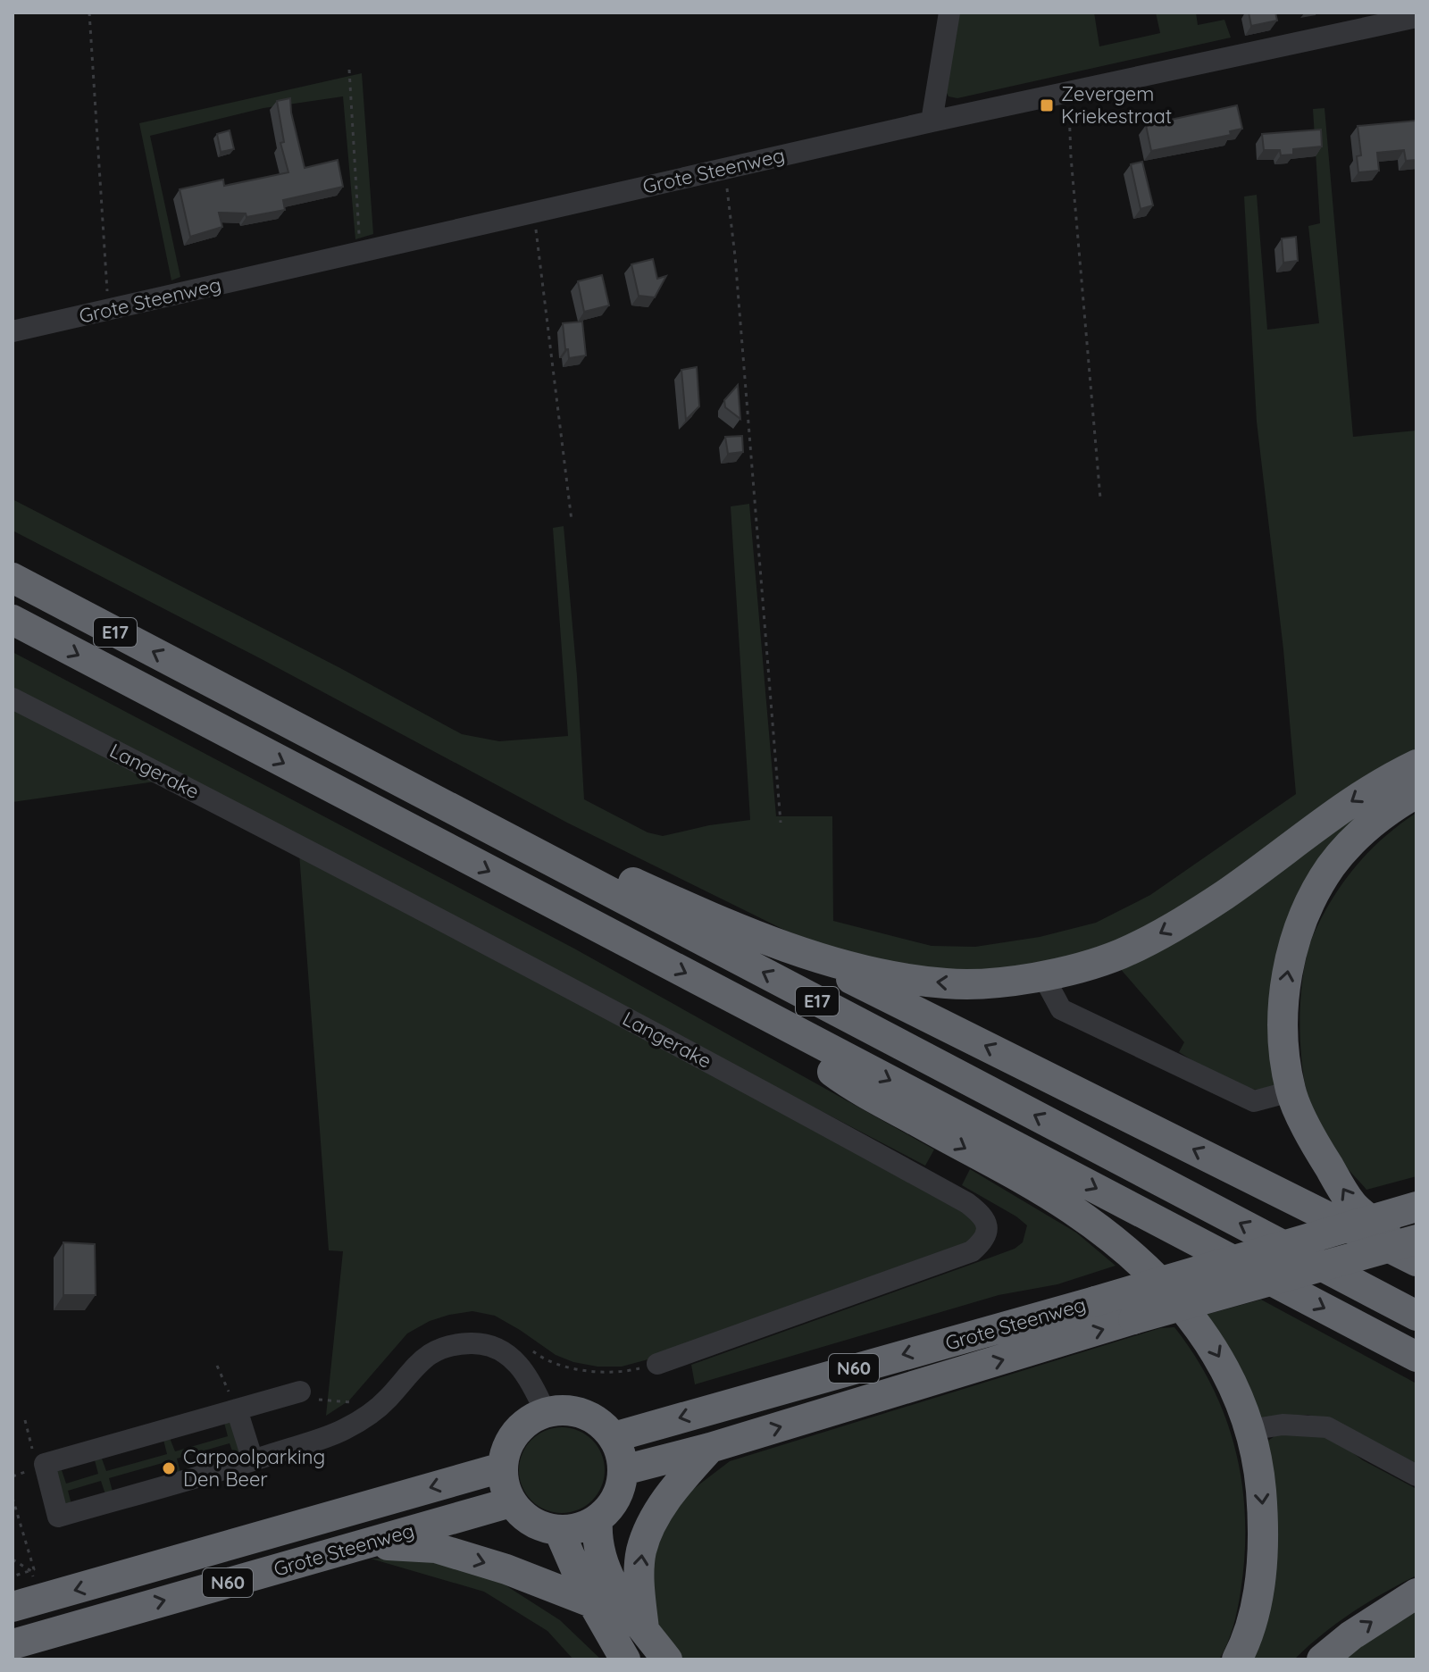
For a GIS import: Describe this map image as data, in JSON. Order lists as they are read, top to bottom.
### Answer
{
  "streets": {
    "highway": ["Grote Steenweg", "E17", "N60"],
    "street": ["Langerake"]
  },
  "places": {
    "transit": ["Zevergem Kriekestraat"],
    "other": ["Carpoolparking Den Beer"]
  }
}
